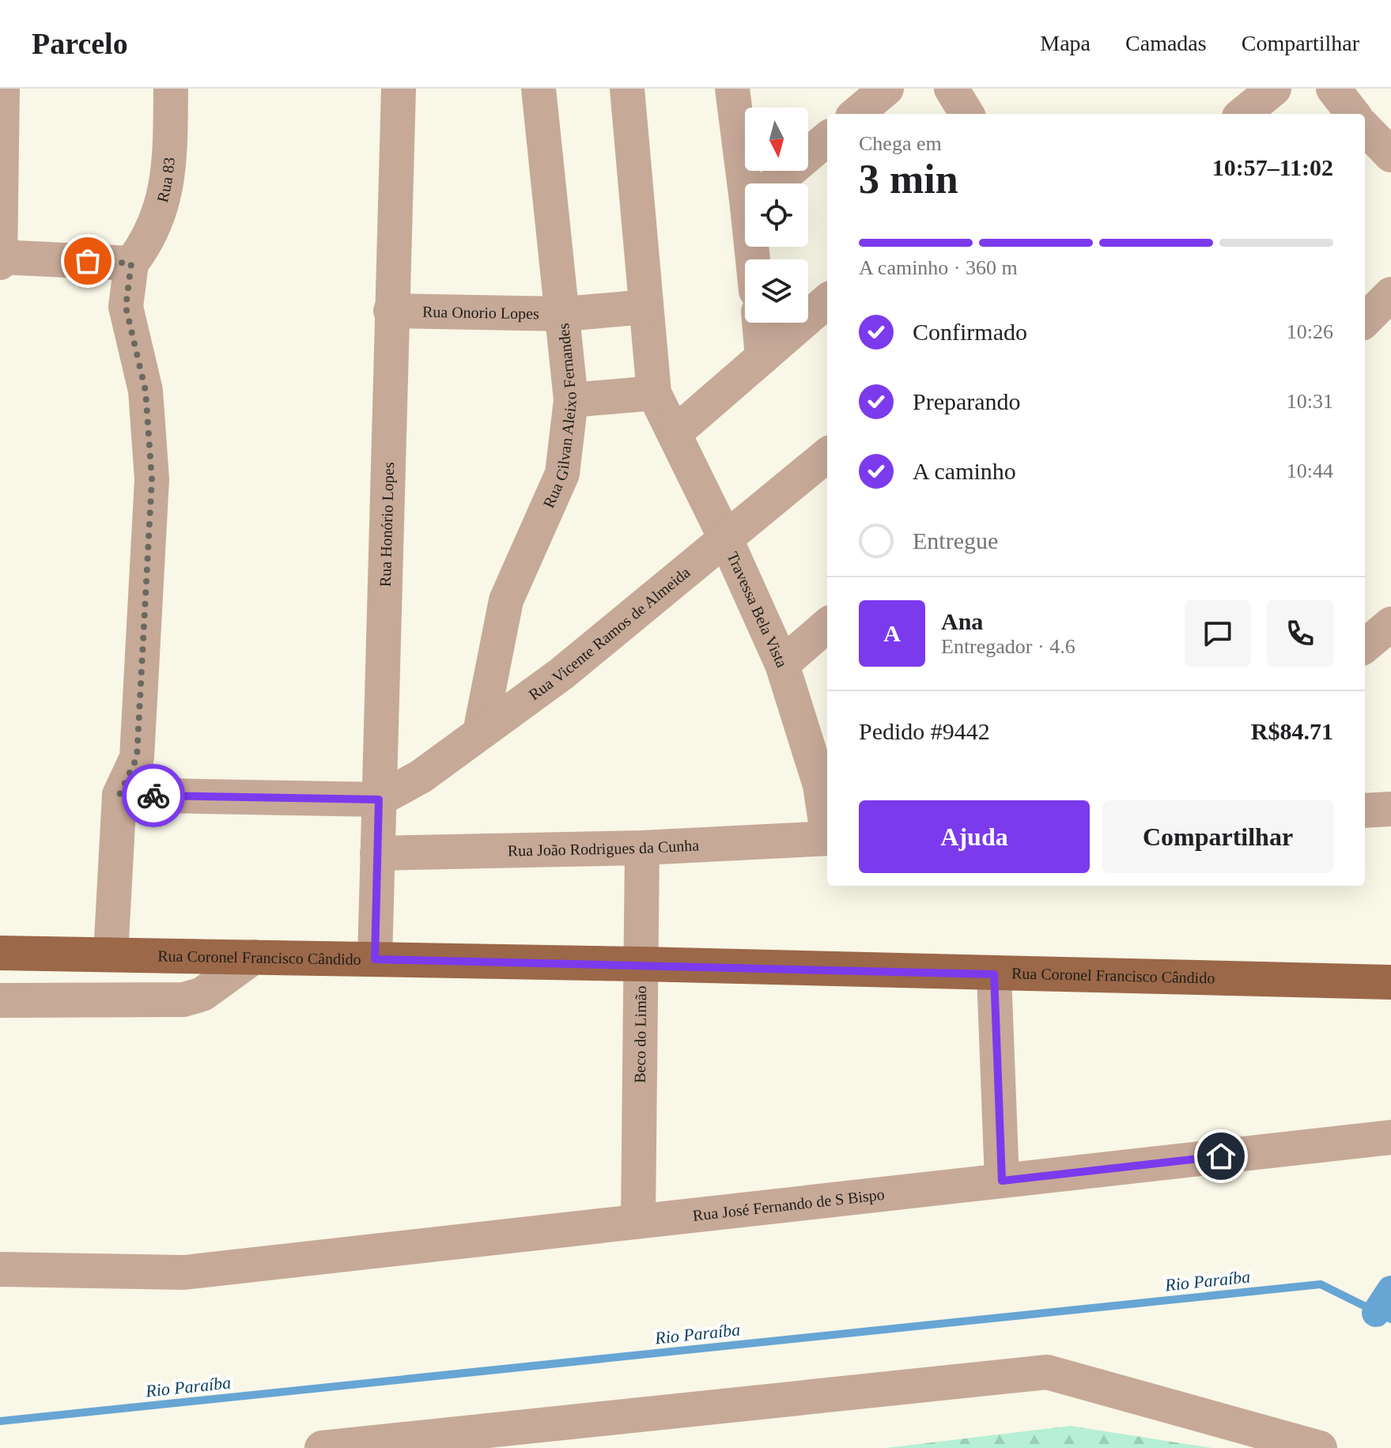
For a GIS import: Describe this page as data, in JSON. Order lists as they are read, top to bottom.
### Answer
{
  "streets": {
    "main road": ["Rua Coronel Francisco Cândido"],
    "street": [
      "Rua 83",
      "Rua Onorio Lopes",
      "Rua Gilvan Aleixo Fernandes",
      "Rua Honório Lopes",
      "Travessa Bela Vista",
      "Rua Vicente Ramos de Almeida",
      "Rua João Rodrigues da Cunha",
      "Beco do Limão",
      "Rua José Fernando de S Bispo"
    ]
  },
  "crossings": [
    ["Rua Onorio Lopes", "Rua Gilvan Aleixo Fernandes"],
    ["Rua Onorio Lopes", "Rua Honório Lopes"],
    ["Rua Onorio Lopes", "Travessa Bela Vista"],
    ["Rua Gilvan Aleixo Fernandes", "Rua Vicente Ramos de Almeida"],
    ["Rua Honório Lopes", "Rua Vicente Ramos de Almeida"],
    ["Rua Honório Lopes", "Rua João Rodrigues da Cunha"],
    ["Rua Honório Lopes", "Rua Coronel Francisco Cândido"],
    ["Travessa Bela Vista", "Rua Vicente Ramos de Almeida"],
    ["Rua João Rodrigues da Cunha", "Beco do Limão"],
    ["Rua Coronel Francisco Cândido", "Beco do Limão"],
    ["Beco do Limão", "Rua José Fernando de S Bispo"]
  ],
  "water": ["Rio Paraíba"],
  "north": "bottom",
  "page": {
    "header": "Parcelo",
    "nav": ["Mapa", "Camadas", "Compartilhar"],
    "heading": ["3 min", "Chega em", "10:57–11:02"],
    "panel": [
      "Ana",
      "Entregador · 4.6",
      "Pedido #9442",
      "R$84.71"
    ],
    "bar": "A caminho · 360 m",
    "list": [
      ["Confirmado", "10:26"],
      ["Preparando", "10:31"],
      ["A caminho", "10:44"],
      "Entregue"
    ],
    "round": "A",
    "buttons": ["Ajuda", "Compartilhar"]
  }
}
